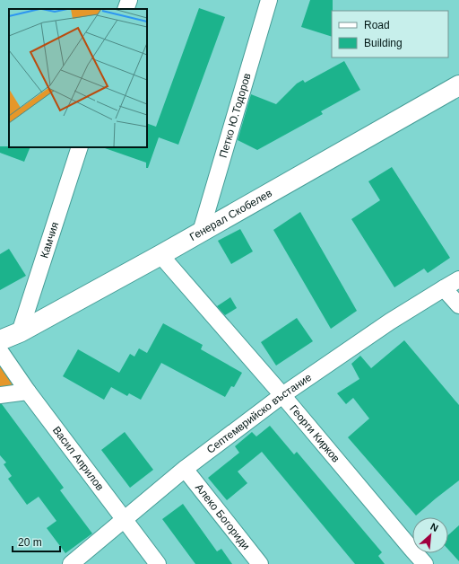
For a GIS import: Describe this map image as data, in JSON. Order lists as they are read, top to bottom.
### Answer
{
  "streets": {
    "street": [
      "Петко Ю.Тодоров",
      "Генерал Скобелев",
      "Камчия",
      "Септемврийско въстание",
      "Георги Кирков",
      "Васил Априлов",
      "Алеко Богориди"
    ]
  },
  "crossings": [
    ["Петко Ю.Тодоров", "Генерал Скобелев"],
    ["Генерал Скобелев", "Камчия"],
    ["Генерал Скобелев", "Георги Кирков"],
    ["Септемврийско въстание", "Георги Кирков"],
    ["Септемврийско въстание", "Васил Априлов"],
    ["Септемврийско въстание", "Алеко Богориди"]
  ],
  "legend": ["Road", "Building"],
  "scale_bar": "20 m",
  "north": "top right"
}
